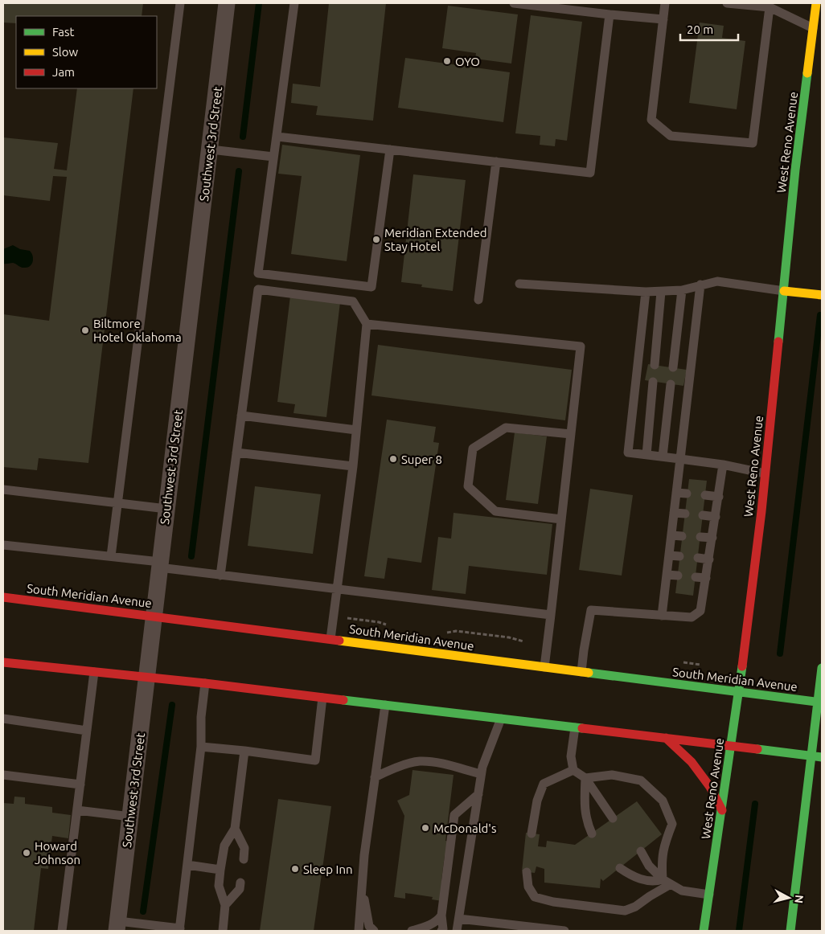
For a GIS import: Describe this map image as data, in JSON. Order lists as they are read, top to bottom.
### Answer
{
  "streets": {
    "main road": ["West Reno Avenue", "South Meridian Avenue"],
    "street": ["Southwest 3rd Street"]
  },
  "crossings": [
    ["West Reno Avenue", "South Meridian Avenue"],
    ["Southwest 3rd Street", "South Meridian Avenue"]
  ],
  "places": [
    "OYO",
    "Meridian Extended Stay Hotel",
    "Biltmore Hotel Oklahoma",
    "Super 8",
    "McDonald's",
    "Howard Johnson",
    "Sleep Inn"
  ],
  "legend": ["Fast", "Slow", "Jam"],
  "scale_bar": "20 m",
  "north": "right"
}
